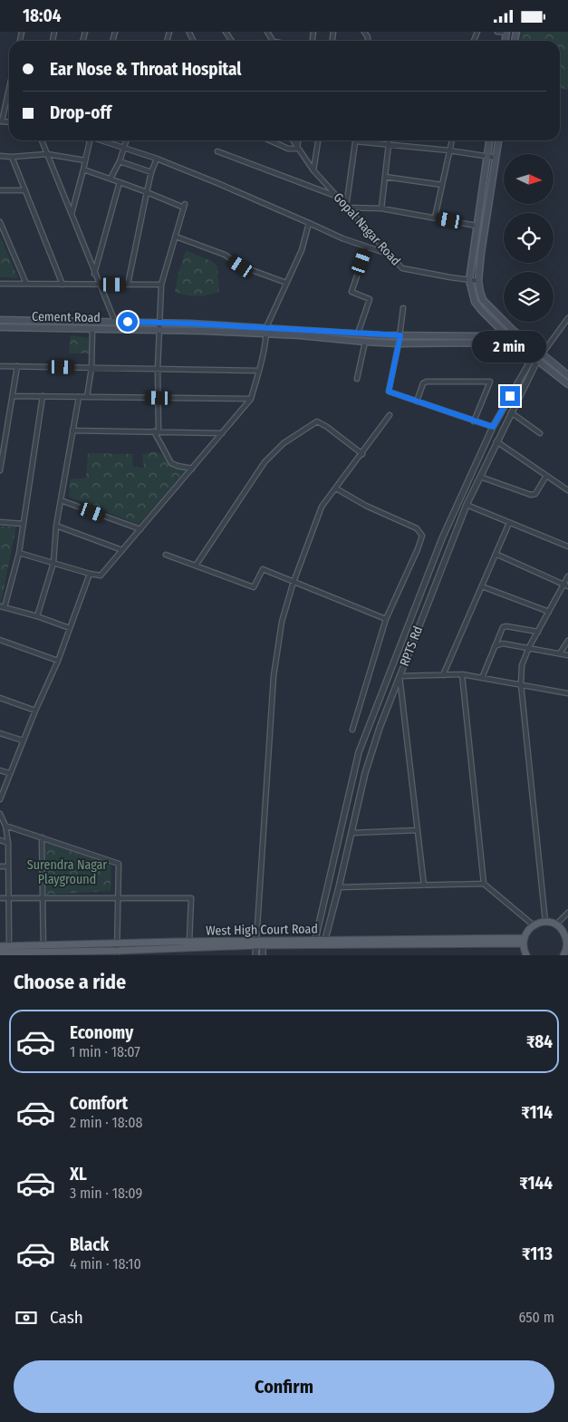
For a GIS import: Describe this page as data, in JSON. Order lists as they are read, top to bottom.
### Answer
{
  "streets": {
    "main road": ["Cement Road", "West High Court Road"],
    "street": ["Gopal Nagar Road", "RPTS Rd"]
  },
  "crossings": [
    ["RPTS Rd", "West High Court Road"]
  ],
  "parks": ["Surendra Nagar Playground"],
  "north": "right",
  "page": {
    "status": "18:04",
    "banner": ["Ear Nose & Throat Hospital", "Drop-off"],
    "bubble": "2 min",
    "heading": "Choose a ride",
    "list": [
      {
        "name": "Economy",
        "note": "1 min · 18:07",
        "value": "₹84"
      },
      {
        "name": "Comfort",
        "note": "2 min · 18:08",
        "value": "₹114"
      },
      {
        "name": "XL",
        "note": "3 min · 18:09",
        "value": "₹144"
      },
      {
        "name": "Black",
        "note": "4 min · 18:10",
        "value": "₹113"
      }
    ],
    "pay": ["Cash", "650 m"],
    "buttons": "Confirm"
  }
}
